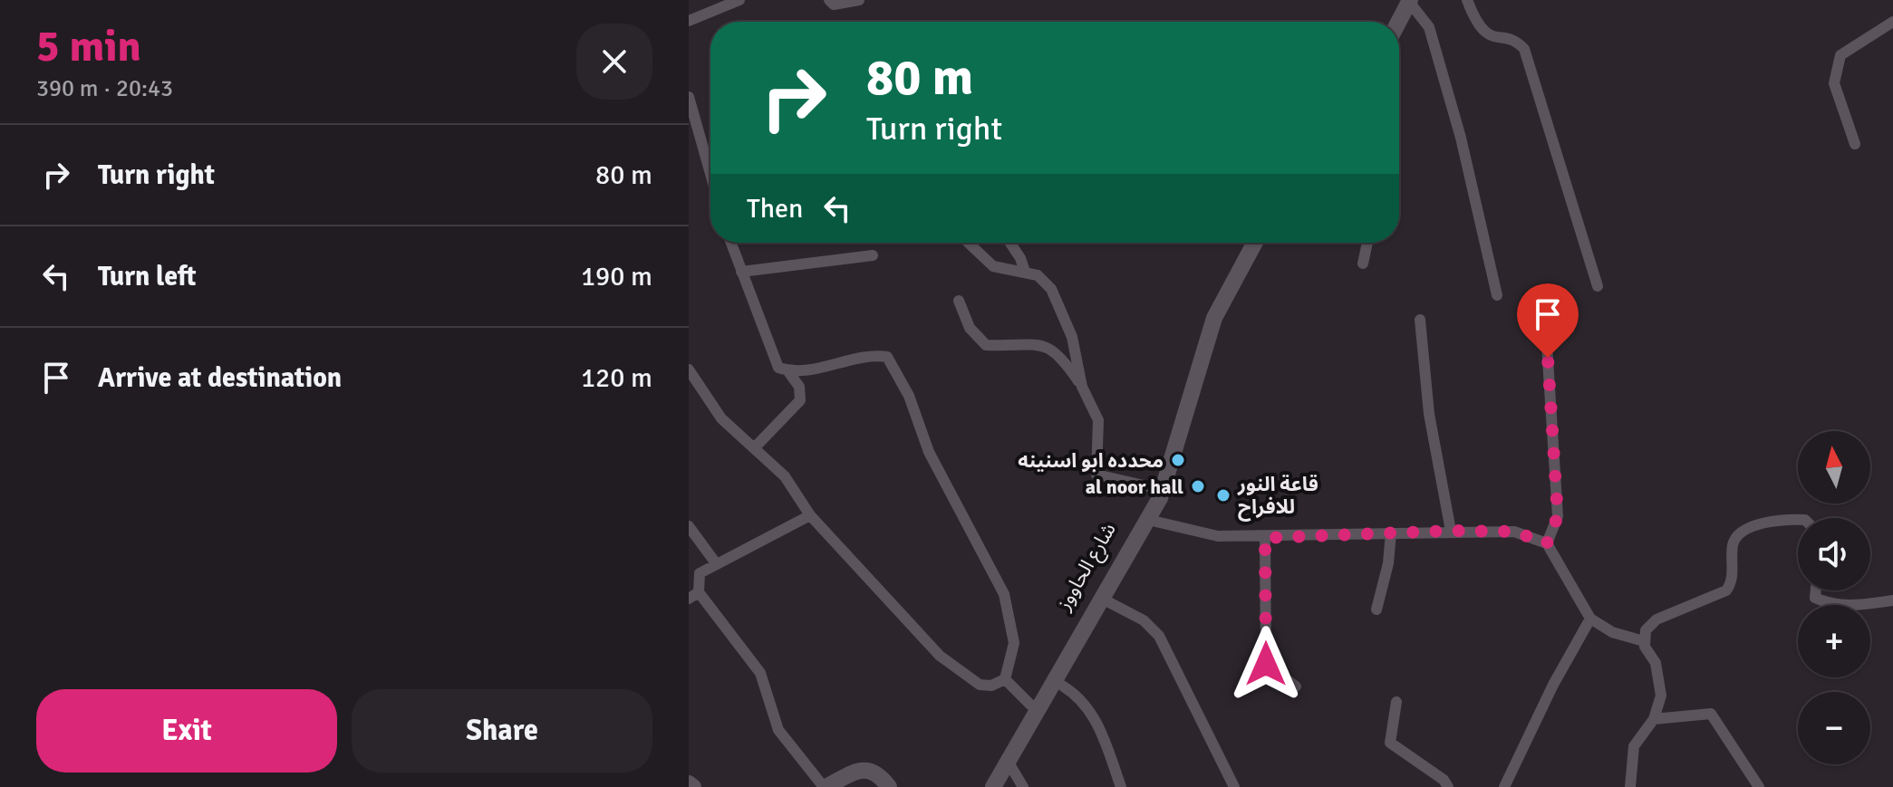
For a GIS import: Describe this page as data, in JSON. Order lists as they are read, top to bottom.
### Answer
{
  "streets": {
    "main road": ["شارع الحاووز"]
  },
  "places": ["محدده ابو اسنينه", "al noor hall", "قاعة النور للافراح"],
  "north": "top",
  "page": {
    "heading": ["5 min", "390 m · 20:43"],
    "turn": ["80 m", "Turn right"],
    "list": [
      {
        "name": "Turn right",
        "value": "80 m"
      },
      {
        "name": "Turn left",
        "value": "190 m"
      },
      {
        "name": "Arrive at destination",
        "value": "120 m"
      }
    ],
    "then": "Then",
    "map_buttons": ["+", "−"],
    "buttons": ["Exit", "Share"]
  }
}
